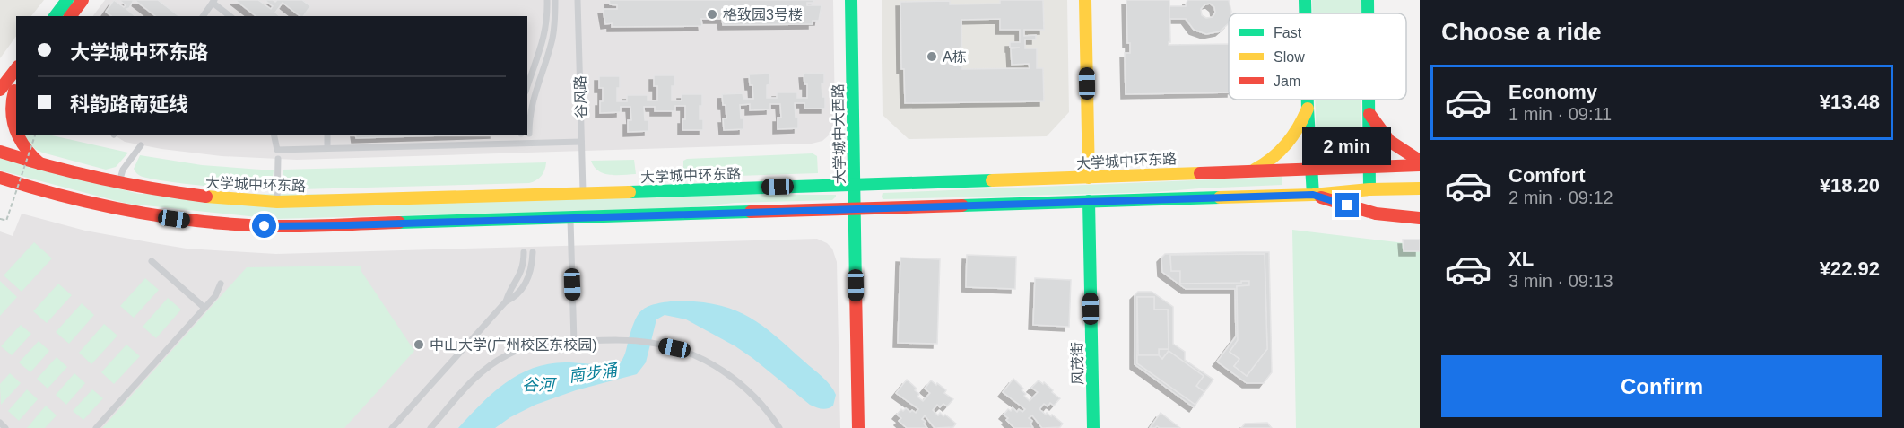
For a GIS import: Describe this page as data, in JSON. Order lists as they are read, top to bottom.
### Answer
{
  "streets": {
    "main road": ["大学城中大西路", "大学城中环东路", "风茂街"],
    "lane": ["谷风路"]
  },
  "crossings": [
    ["谷风路", "大学城中环东路"],
    ["大学城中大西路", "大学城中环东路"]
  ],
  "water": ["南步涌", "谷河"],
  "places": ["格致园3号楼", "A栋", "中山大学(广州校区东校园)"],
  "legend": ["Fast", "Slow", "Jam"],
  "page": {
    "heading": "Choose a ride",
    "banner": ["大学城中环东路", "科韵路南延线"],
    "list": [
      {
        "name": "Economy",
        "note": "1 min · 09:11",
        "value": "¥13.48"
      },
      {
        "name": "Comfort",
        "note": "2 min · 09:12",
        "value": "¥18.20"
      },
      {
        "name": "XL",
        "note": "3 min · 09:13",
        "value": "¥22.92"
      }
    ],
    "bubble": "2 min",
    "buttons": "Confirm"
  }
}
